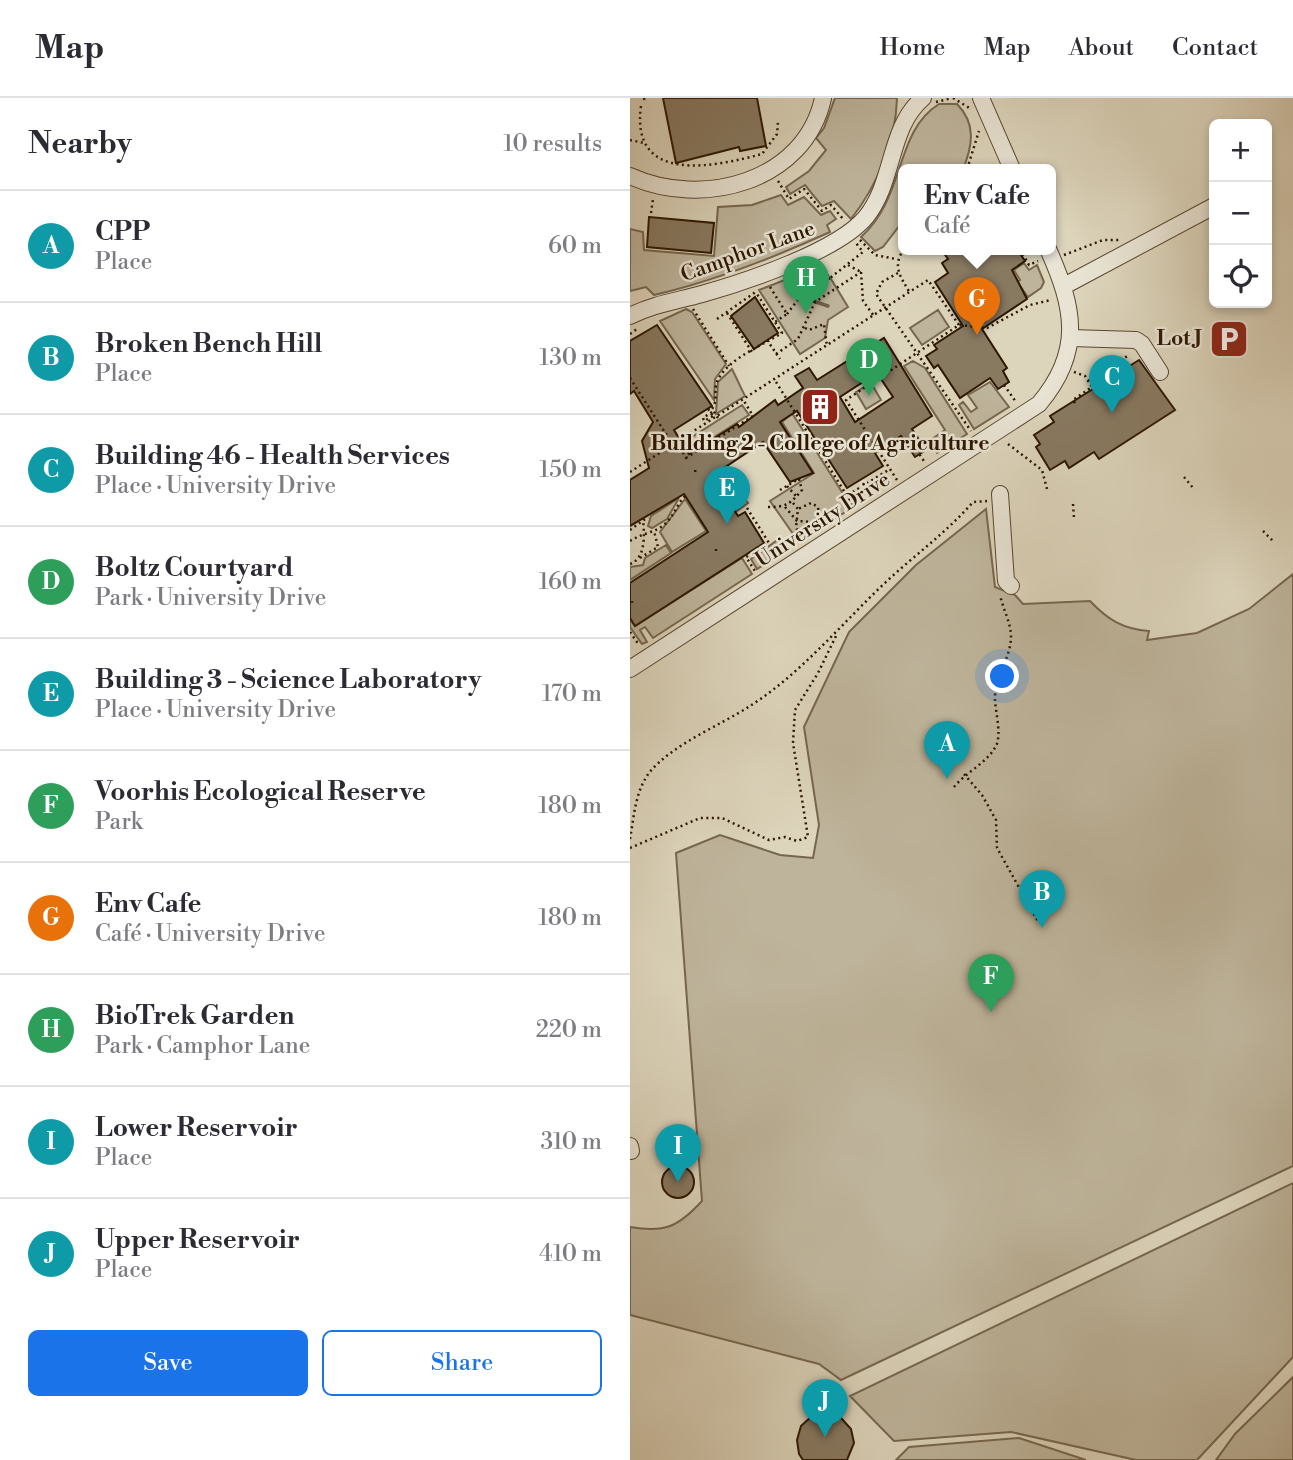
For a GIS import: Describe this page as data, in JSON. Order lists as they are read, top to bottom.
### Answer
{
  "streets": {
    "street": ["Camphor Lane", "University Drive"]
  },
  "places": {
    "parking": ["Lot J"],
    "building": ["Building 2 - College of Agriculture"]
  },
  "page": {
    "header": "Map",
    "nav": [
      "Home",
      "Map",
      "About",
      "Contact"
    ],
    "heading": ["Nearby", "10 results"],
    "map_buttons": ["+", "−"],
    "popup": ["Env Cafe", "Café"],
    "list": [
      {
        "mark": "A",
        "name": "CPP",
        "note": "Place",
        "value": "60 m"
      },
      {
        "mark": "B",
        "name": "Broken Bench Hill",
        "note": "Place",
        "value": "130 m"
      },
      {
        "mark": "C",
        "name": "Building 46 - Health Services",
        "note": "Place · University Drive",
        "value": "150 m"
      },
      {
        "mark": "D",
        "name": "Boltz Courtyard",
        "note": "Park · University Drive",
        "value": "160 m"
      },
      {
        "mark": "E",
        "name": "Building 3 - Science Laboratory",
        "note": "Place · University Drive",
        "value": "170 m"
      },
      {
        "mark": "F",
        "name": "Voorhis Ecological Reserve",
        "note": "Park",
        "value": "180 m"
      },
      {
        "mark": "G",
        "name": "Env Cafe",
        "note": "Café · University Drive",
        "value": "180 m"
      },
      {
        "mark": "H",
        "name": "BioTrek Garden",
        "note": "Park · Camphor Lane",
        "value": "220 m"
      },
      {
        "mark": "I",
        "name": "Lower Reservoir",
        "note": "Place",
        "value": "310 m"
      },
      {
        "mark": "J",
        "name": "Upper Reservoir",
        "note": "Place",
        "value": "410 m"
      }
    ],
    "pins": [
      "H",
      "G",
      "D",
      "C",
      "E",
      "A",
      "B",
      "F",
      "I",
      "J"
    ],
    "buttons": ["Save", "Share"]
  }
}
